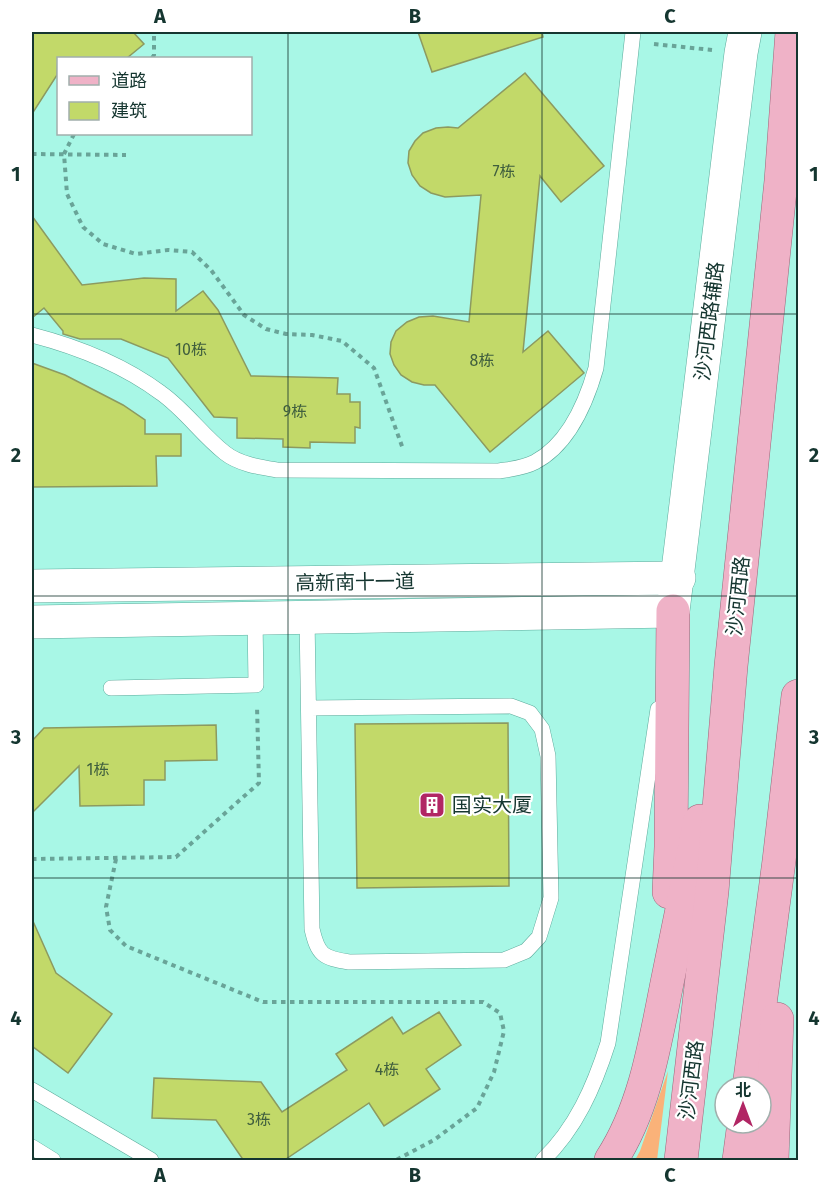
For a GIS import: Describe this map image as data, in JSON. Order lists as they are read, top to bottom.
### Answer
{
  "streets": {
    "main road": ["沙河西路"],
    "street": ["沙河西路辅路", "高新南十一道"]
  },
  "crossings": [
    ["沙河西路辅路", "高新南十一道"]
  ],
  "places": {
    "building": ["国实大厦"]
  },
  "house_numbers": [
    "7栋",
    "10栋",
    "8栋",
    "9栋",
    "1栋",
    "4栋",
    "3栋"
  ],
  "legend": ["道路", "建筑"],
  "north": "top",
  "grid": {
    "columns": ["A", "B", "C"],
    "rows": [
      "1",
      "2",
      "3",
      "4"
    ]
  }
}
